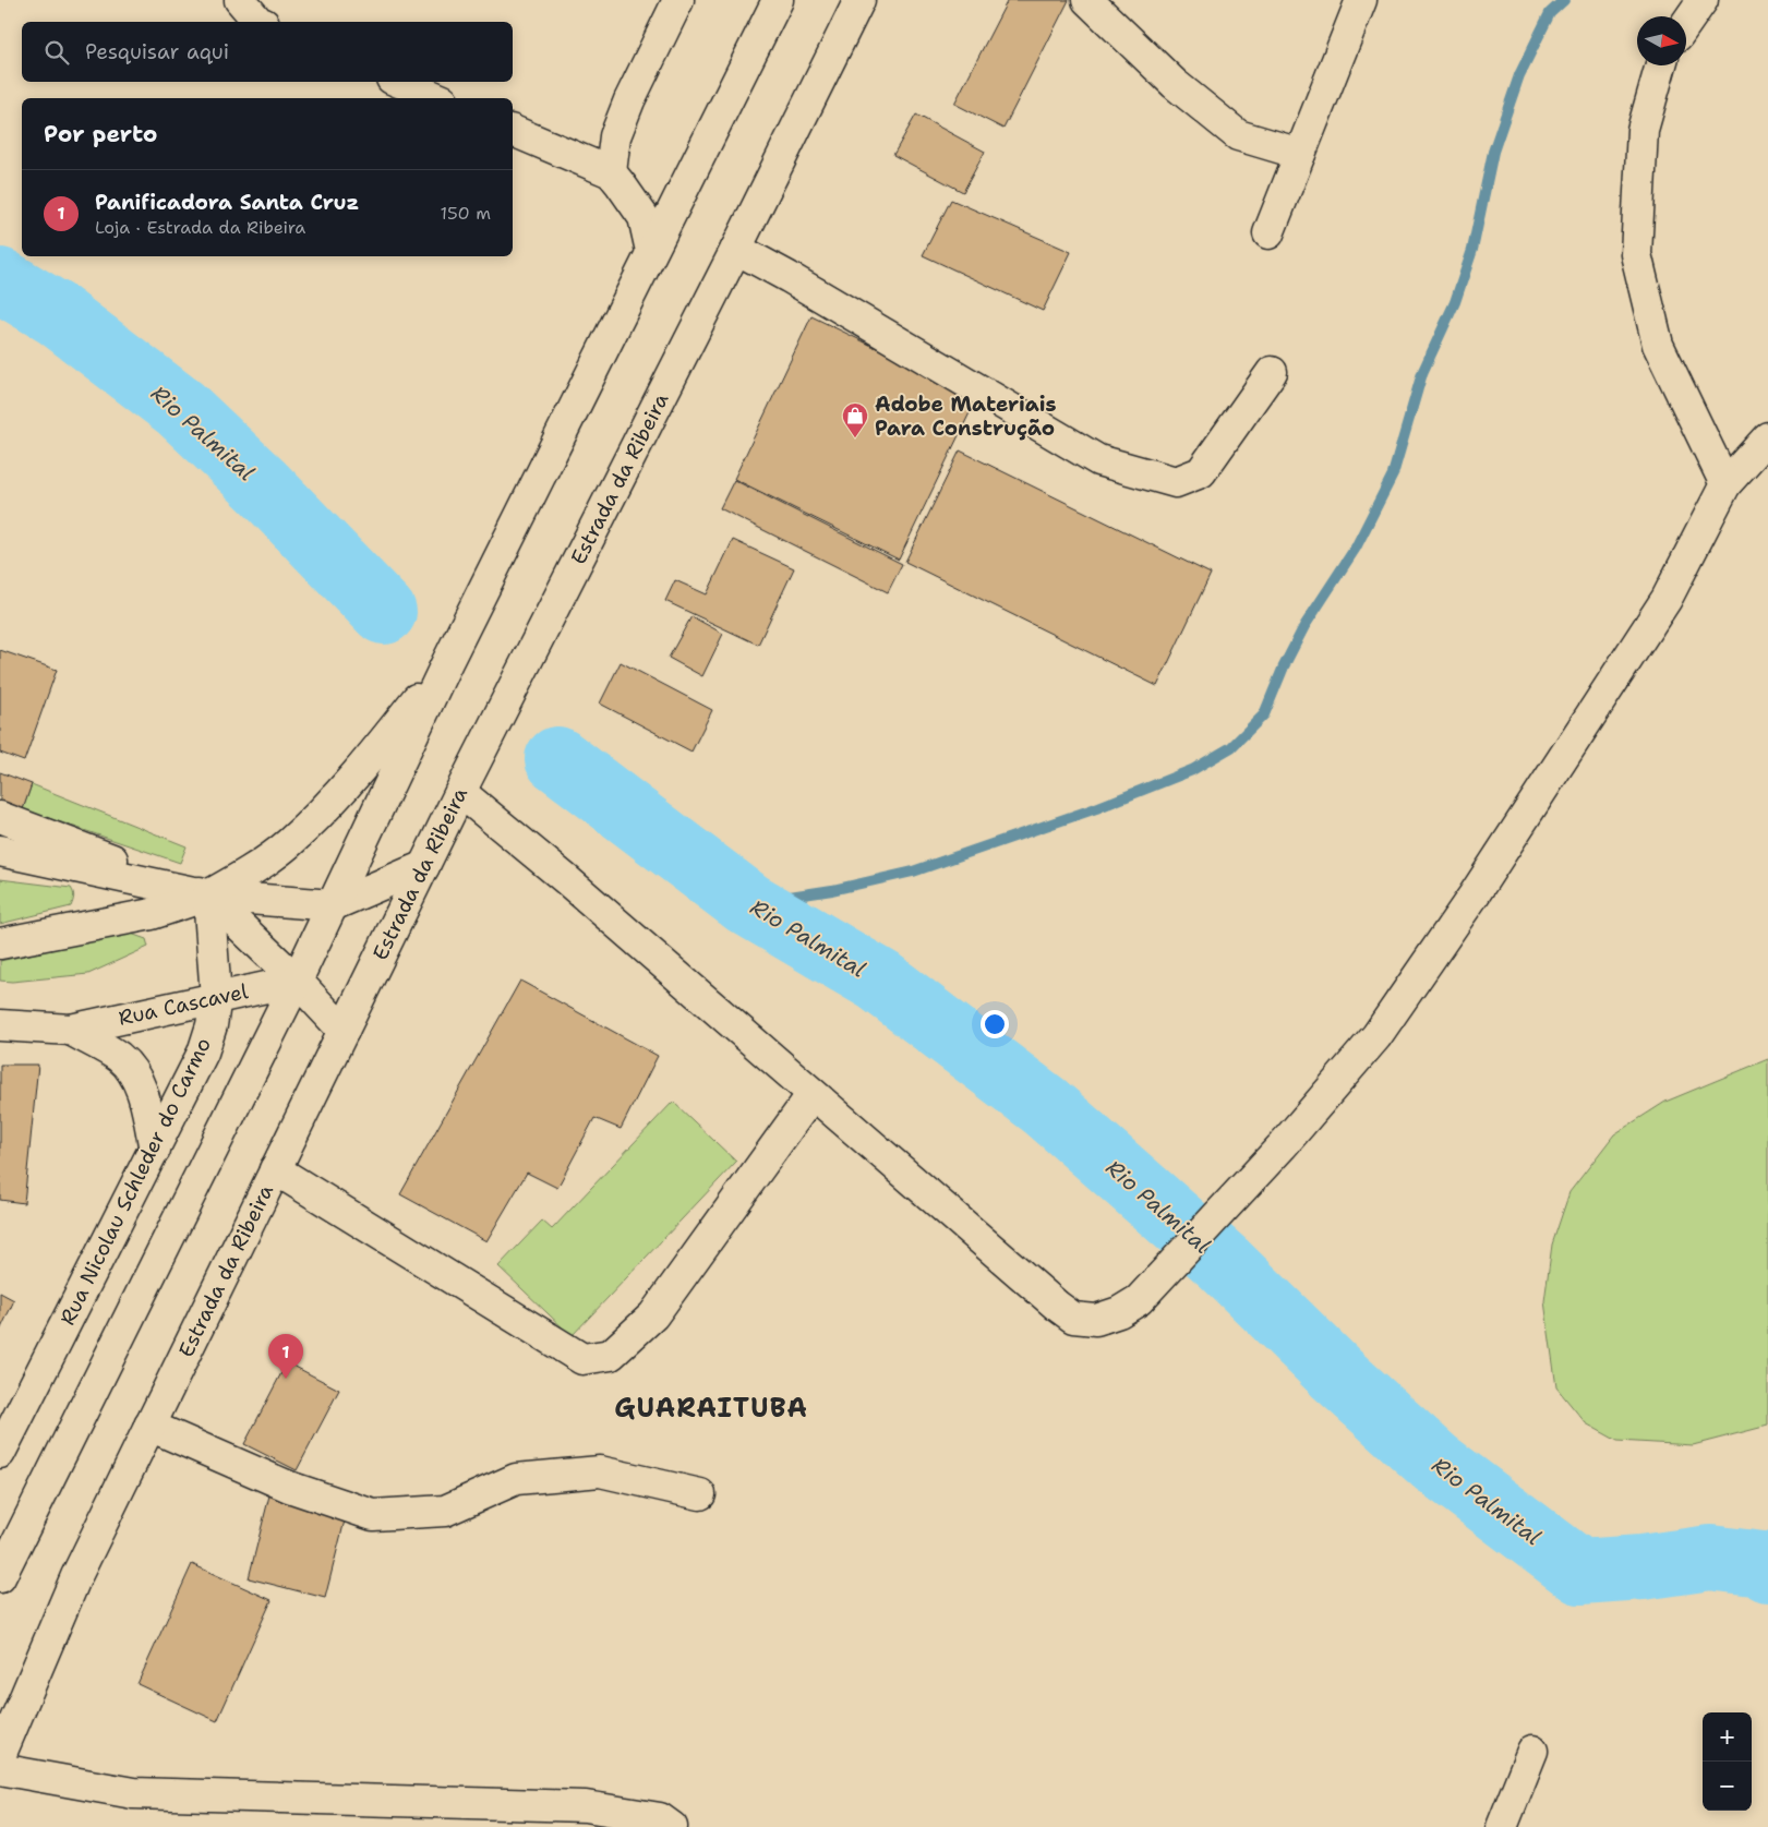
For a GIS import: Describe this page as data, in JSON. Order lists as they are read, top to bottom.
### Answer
{
  "streets": {
    "main road": ["Estrada da Ribeira", "Rua Cascavel", "Rua Nicolau Schleder do Carmo"]
  },
  "crossings": [
    ["Rua Cascavel", "Rua Nicolau Schleder do Carmo"]
  ],
  "districts": ["GUARAITUBA"],
  "water": ["Rio Palmital"],
  "places": {
    "shop": ["Adobe Materiais Para Construção"]
  },
  "north": "right",
  "page": {
    "search": "Pesquisar aqui",
    "heading": "Por perto",
    "list": [
      {
        "mark": "1",
        "name": "Panificadora Santa Cruz",
        "note": "Loja · Estrada da Ribeira",
        "value": "150 m"
      }
    ],
    "pins": "1",
    "map_buttons": ["+", "−"]
  }
}
